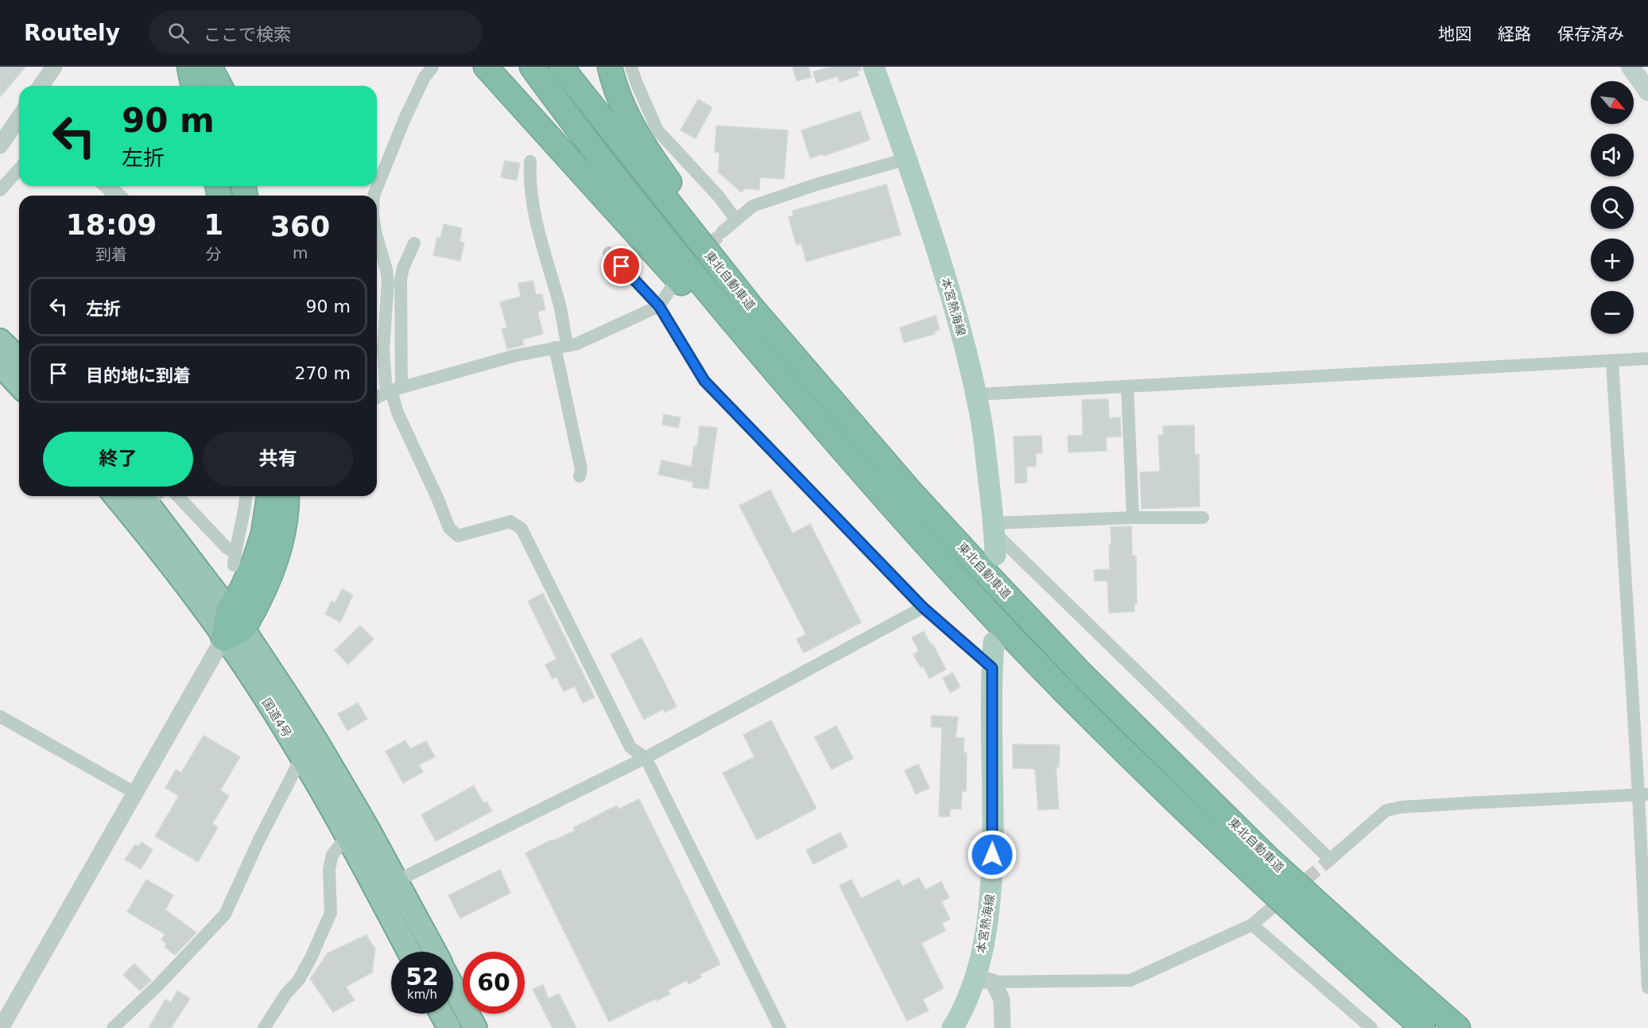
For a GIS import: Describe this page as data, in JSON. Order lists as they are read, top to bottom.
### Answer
{
  "streets": {
    "highway": ["東北自動車道", "国道4号"],
    "main road": ["本宮熱海線"]
  },
  "north": "bottom right",
  "page": {
    "header": "Routely",
    "search": "ここで検索",
    "nav": ["地図", "経路", "保存済み"],
    "map_buttons": ["+", "−"],
    "turn": ["90 m", "左折"],
    "eta": [
      "18:09",
      "到着",
      "1",
      "分",
      "360",
      "m"
    ],
    "list": [
      {
        "name": "左折",
        "value": "90 m"
      },
      {
        "name": "目的地に到着",
        "value": "270 m"
      }
    ],
    "buttons": ["終了", "共有"],
    "speed": "52 km/h",
    "limit": "60"
  }
}
